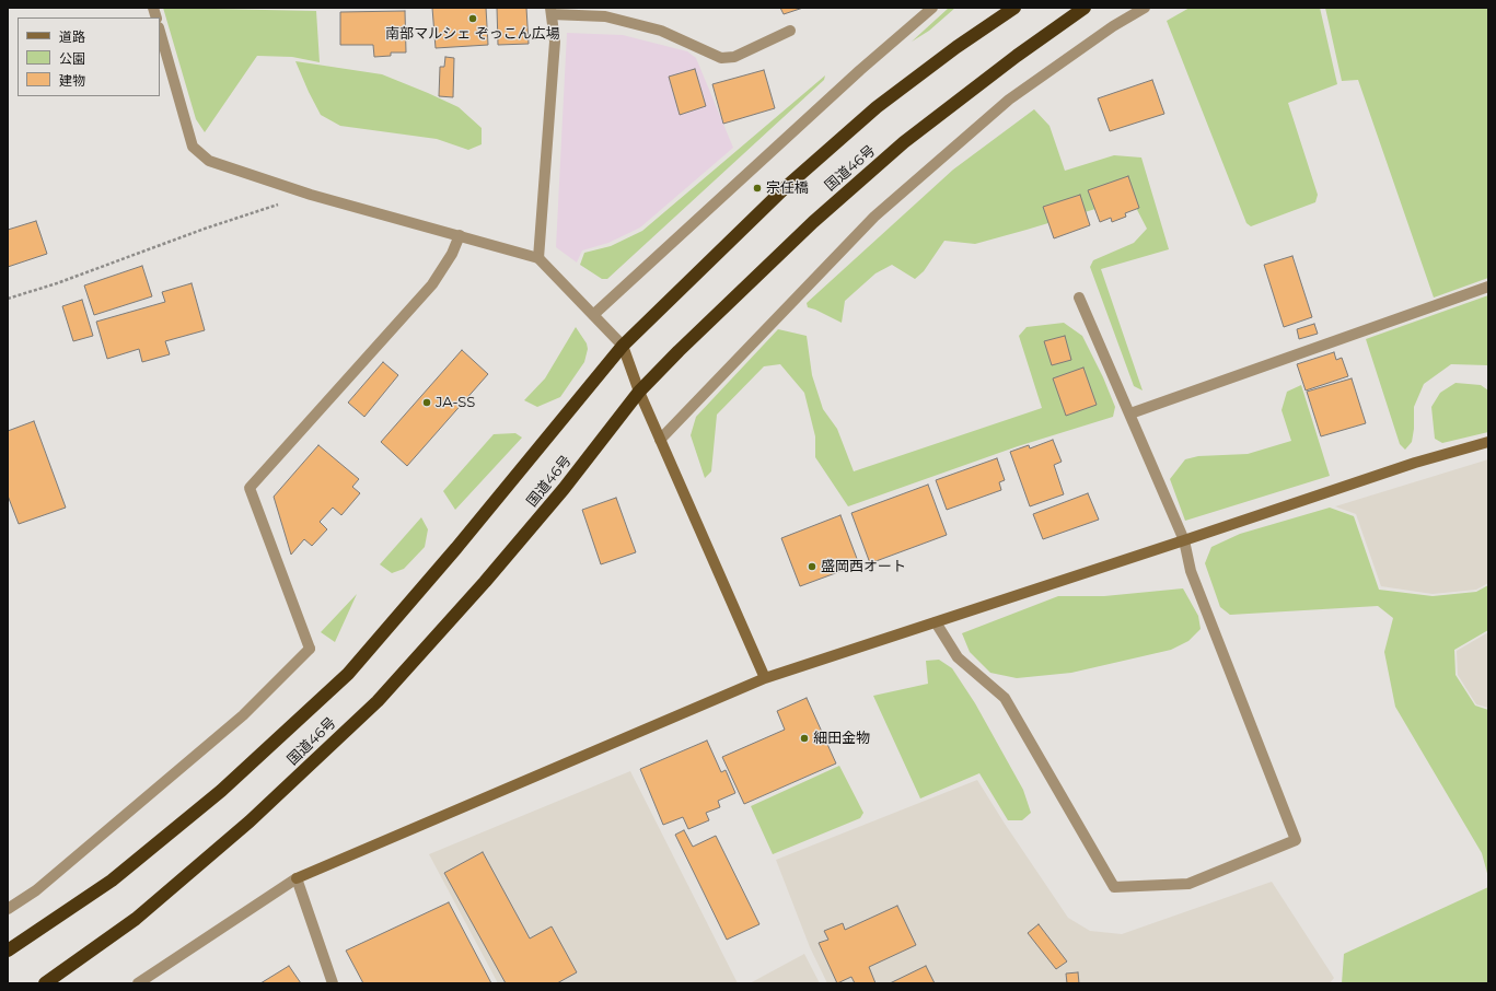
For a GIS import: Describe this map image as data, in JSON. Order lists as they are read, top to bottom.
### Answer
{
  "streets": {
    "highway": ["国道46号"]
  },
  "places": [
    "南部マルシェ ぞっこん広場",
    "宗任橋",
    "JA-SS",
    "盛岡西オート",
    "細田金物"
  ],
  "legend": ["道路", "公園", "建物"]
}
